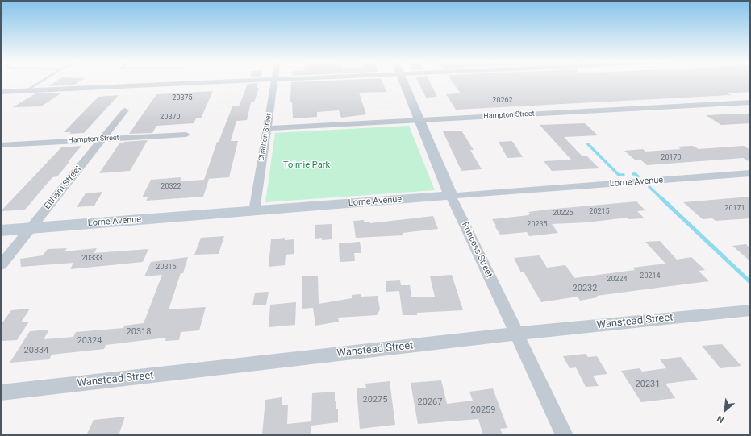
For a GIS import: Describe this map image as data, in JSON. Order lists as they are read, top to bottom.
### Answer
{
  "streets": {
    "street": [
      "Hampton Street",
      "Charlton Street",
      "Lorne Avenue",
      "Eltham Street",
      "Princess Street",
      "Wanstead Street"
    ]
  },
  "crossings": [
    ["Hampton Street", "Charlton Street"],
    ["Hampton Street", "Eltham Street"],
    ["Hampton Street", "Princess Street"],
    ["Charlton Street", "Lorne Avenue"],
    ["Lorne Avenue", "Eltham Street"],
    ["Lorne Avenue", "Princess Street"],
    ["Princess Street", "Wanstead Street"]
  ],
  "parks": ["Tolmie Park"],
  "house_numbers": [
    "20375",
    "20262",
    "20370",
    "20170",
    "20322",
    "20171",
    "20215",
    "20225",
    "20235",
    "20333",
    "20315",
    "20214",
    "20224",
    "20232",
    "20318",
    "20324",
    "20334",
    "20231",
    "20275",
    "20267",
    "20259"
  ],
  "north": "bottom left"
}
